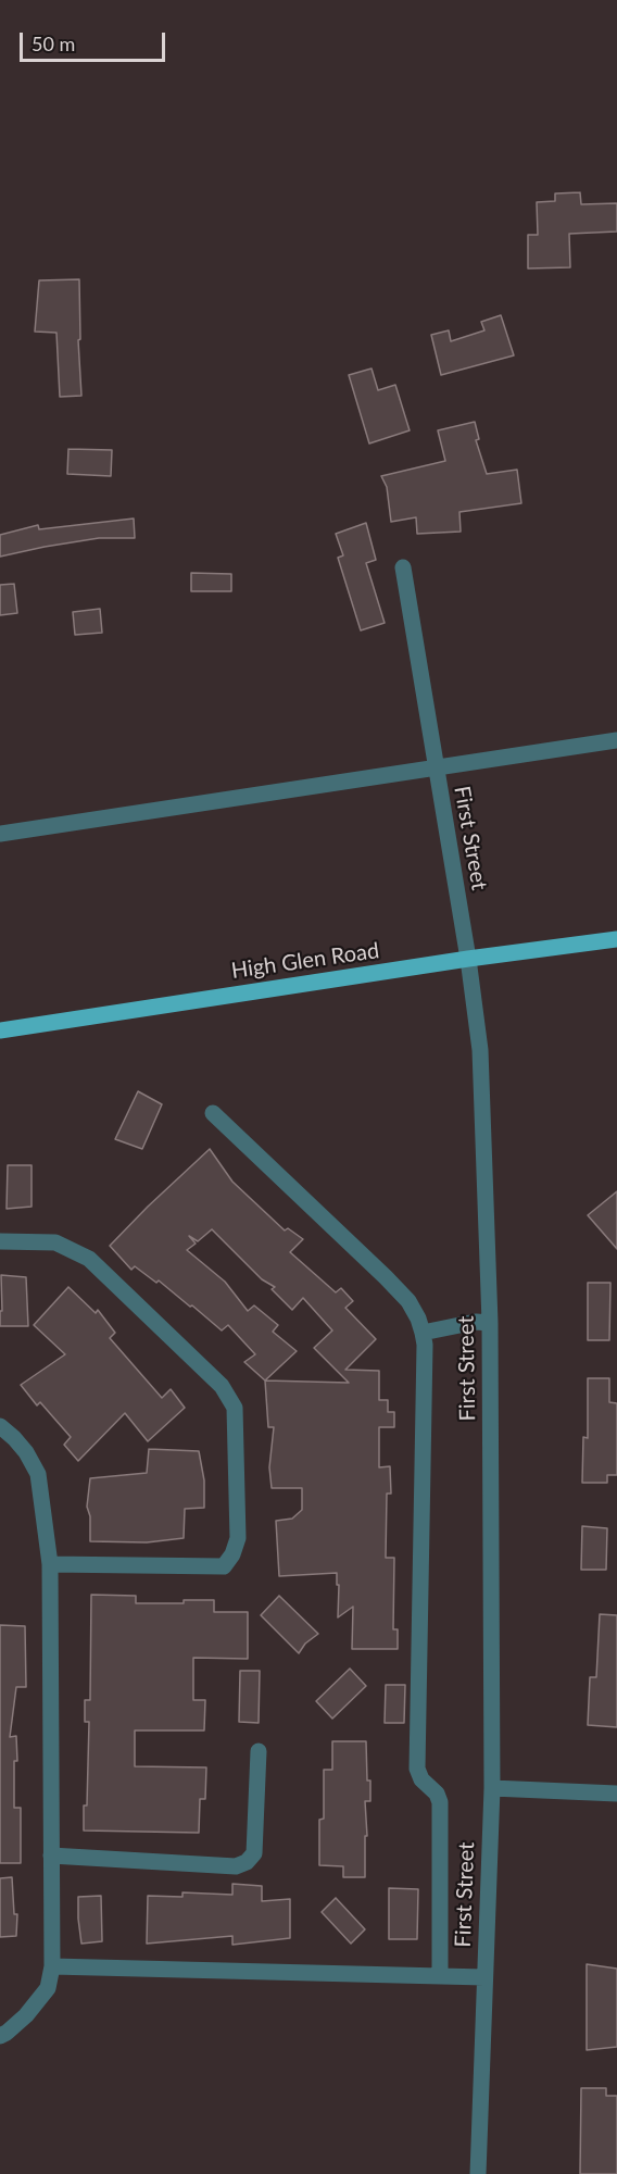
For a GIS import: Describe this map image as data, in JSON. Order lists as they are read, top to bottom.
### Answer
{
  "streets": {
    "main road": ["High Glen Road"],
    "street": ["First Street"]
  },
  "crossings": [
    ["First Street", "High Glen Road"]
  ],
  "scale_bar": "50 m"
}
